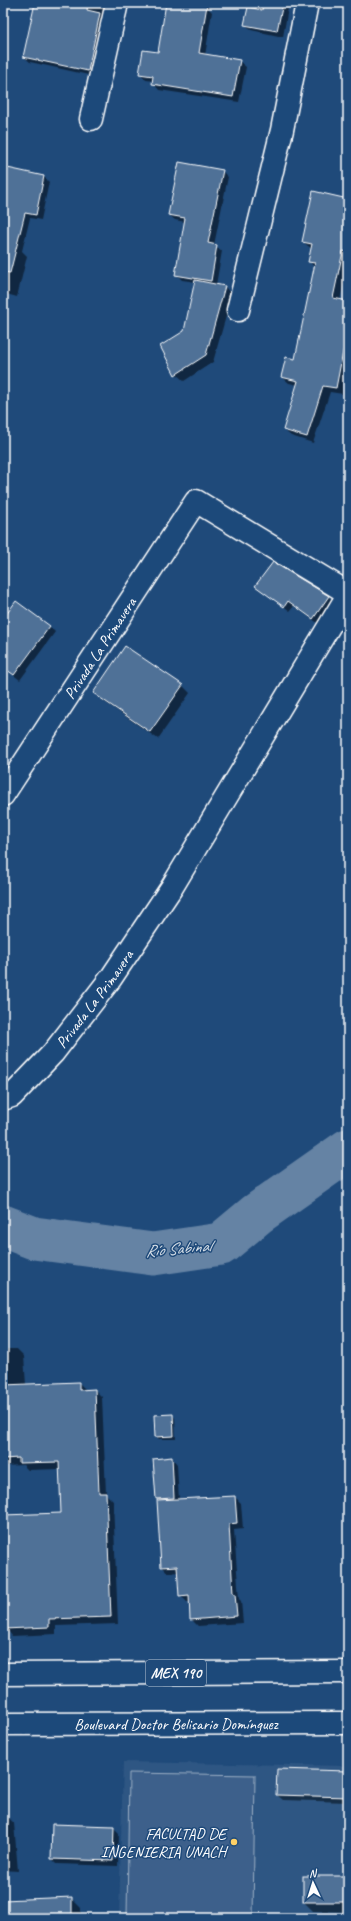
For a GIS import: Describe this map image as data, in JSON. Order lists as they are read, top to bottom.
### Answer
{
  "streets": {
    "street": ["Privada La Primavera", "MEX 190", "Boulevard Doctor Belisario Domínguez"]
  },
  "water": ["Río Sabinal"],
  "places": ["FACULTAD DE INGENIERIA UNACH"],
  "north": "top"
}
